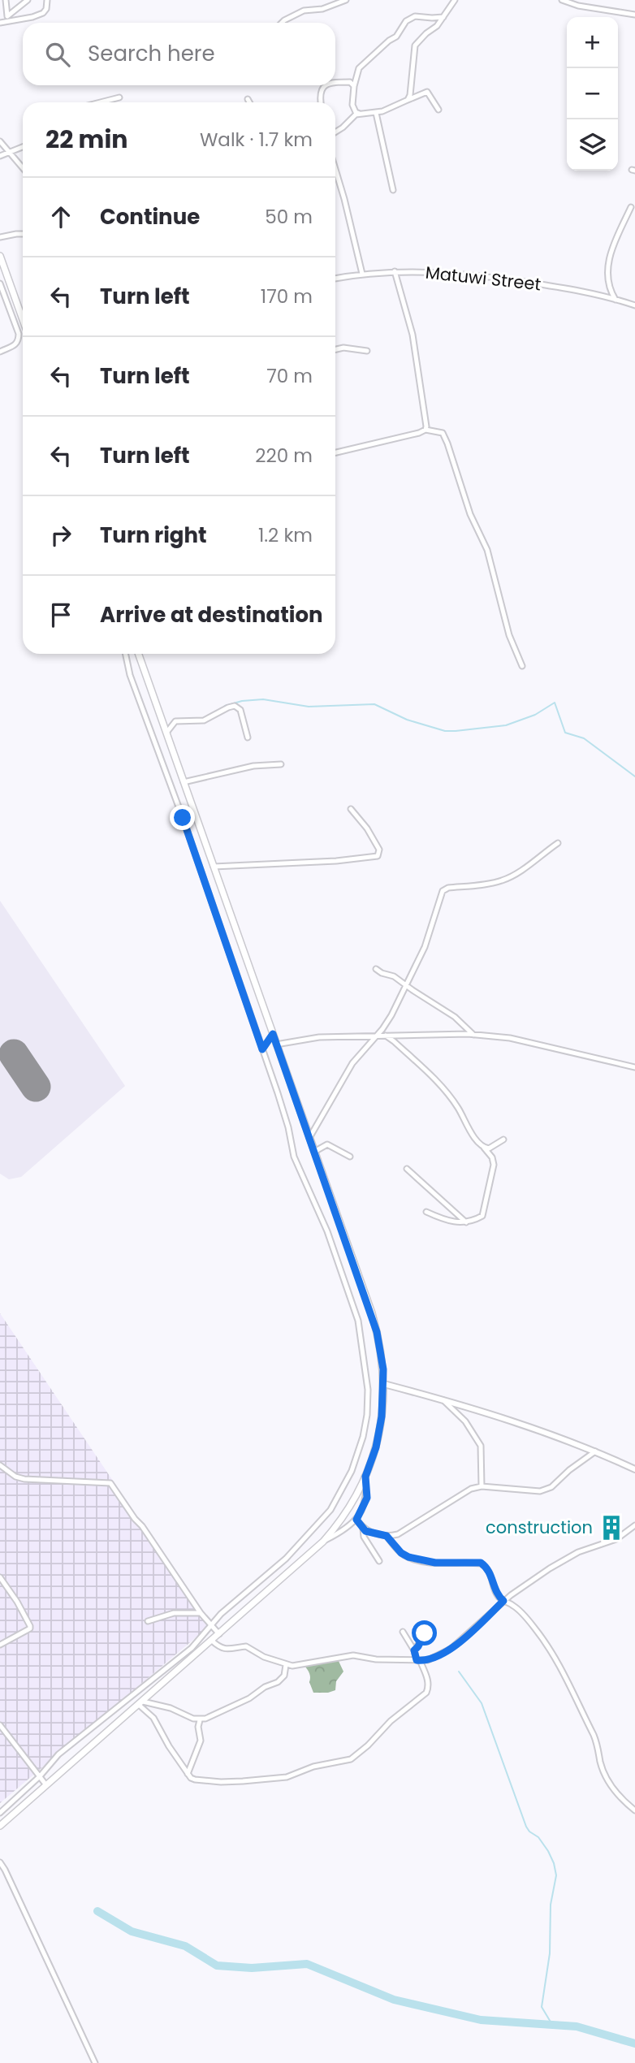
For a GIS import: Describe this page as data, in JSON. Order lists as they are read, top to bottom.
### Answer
{
  "streets": {
    "street": ["Matuwi Street"]
  },
  "places": {
    "building": ["construction"]
  },
  "page": {
    "map_buttons": ["+", "−"],
    "search": "Search here",
    "heading": ["22 min", "Walk · 1.7 km"],
    "list": [
      ["Continue", "50 m"],
      ["Turn left", "170 m"],
      ["Turn left", "70 m"],
      ["Turn left", "220 m"],
      ["Turn right", "1.2 km"],
      "Arrive at destination"
    ]
  }
}
